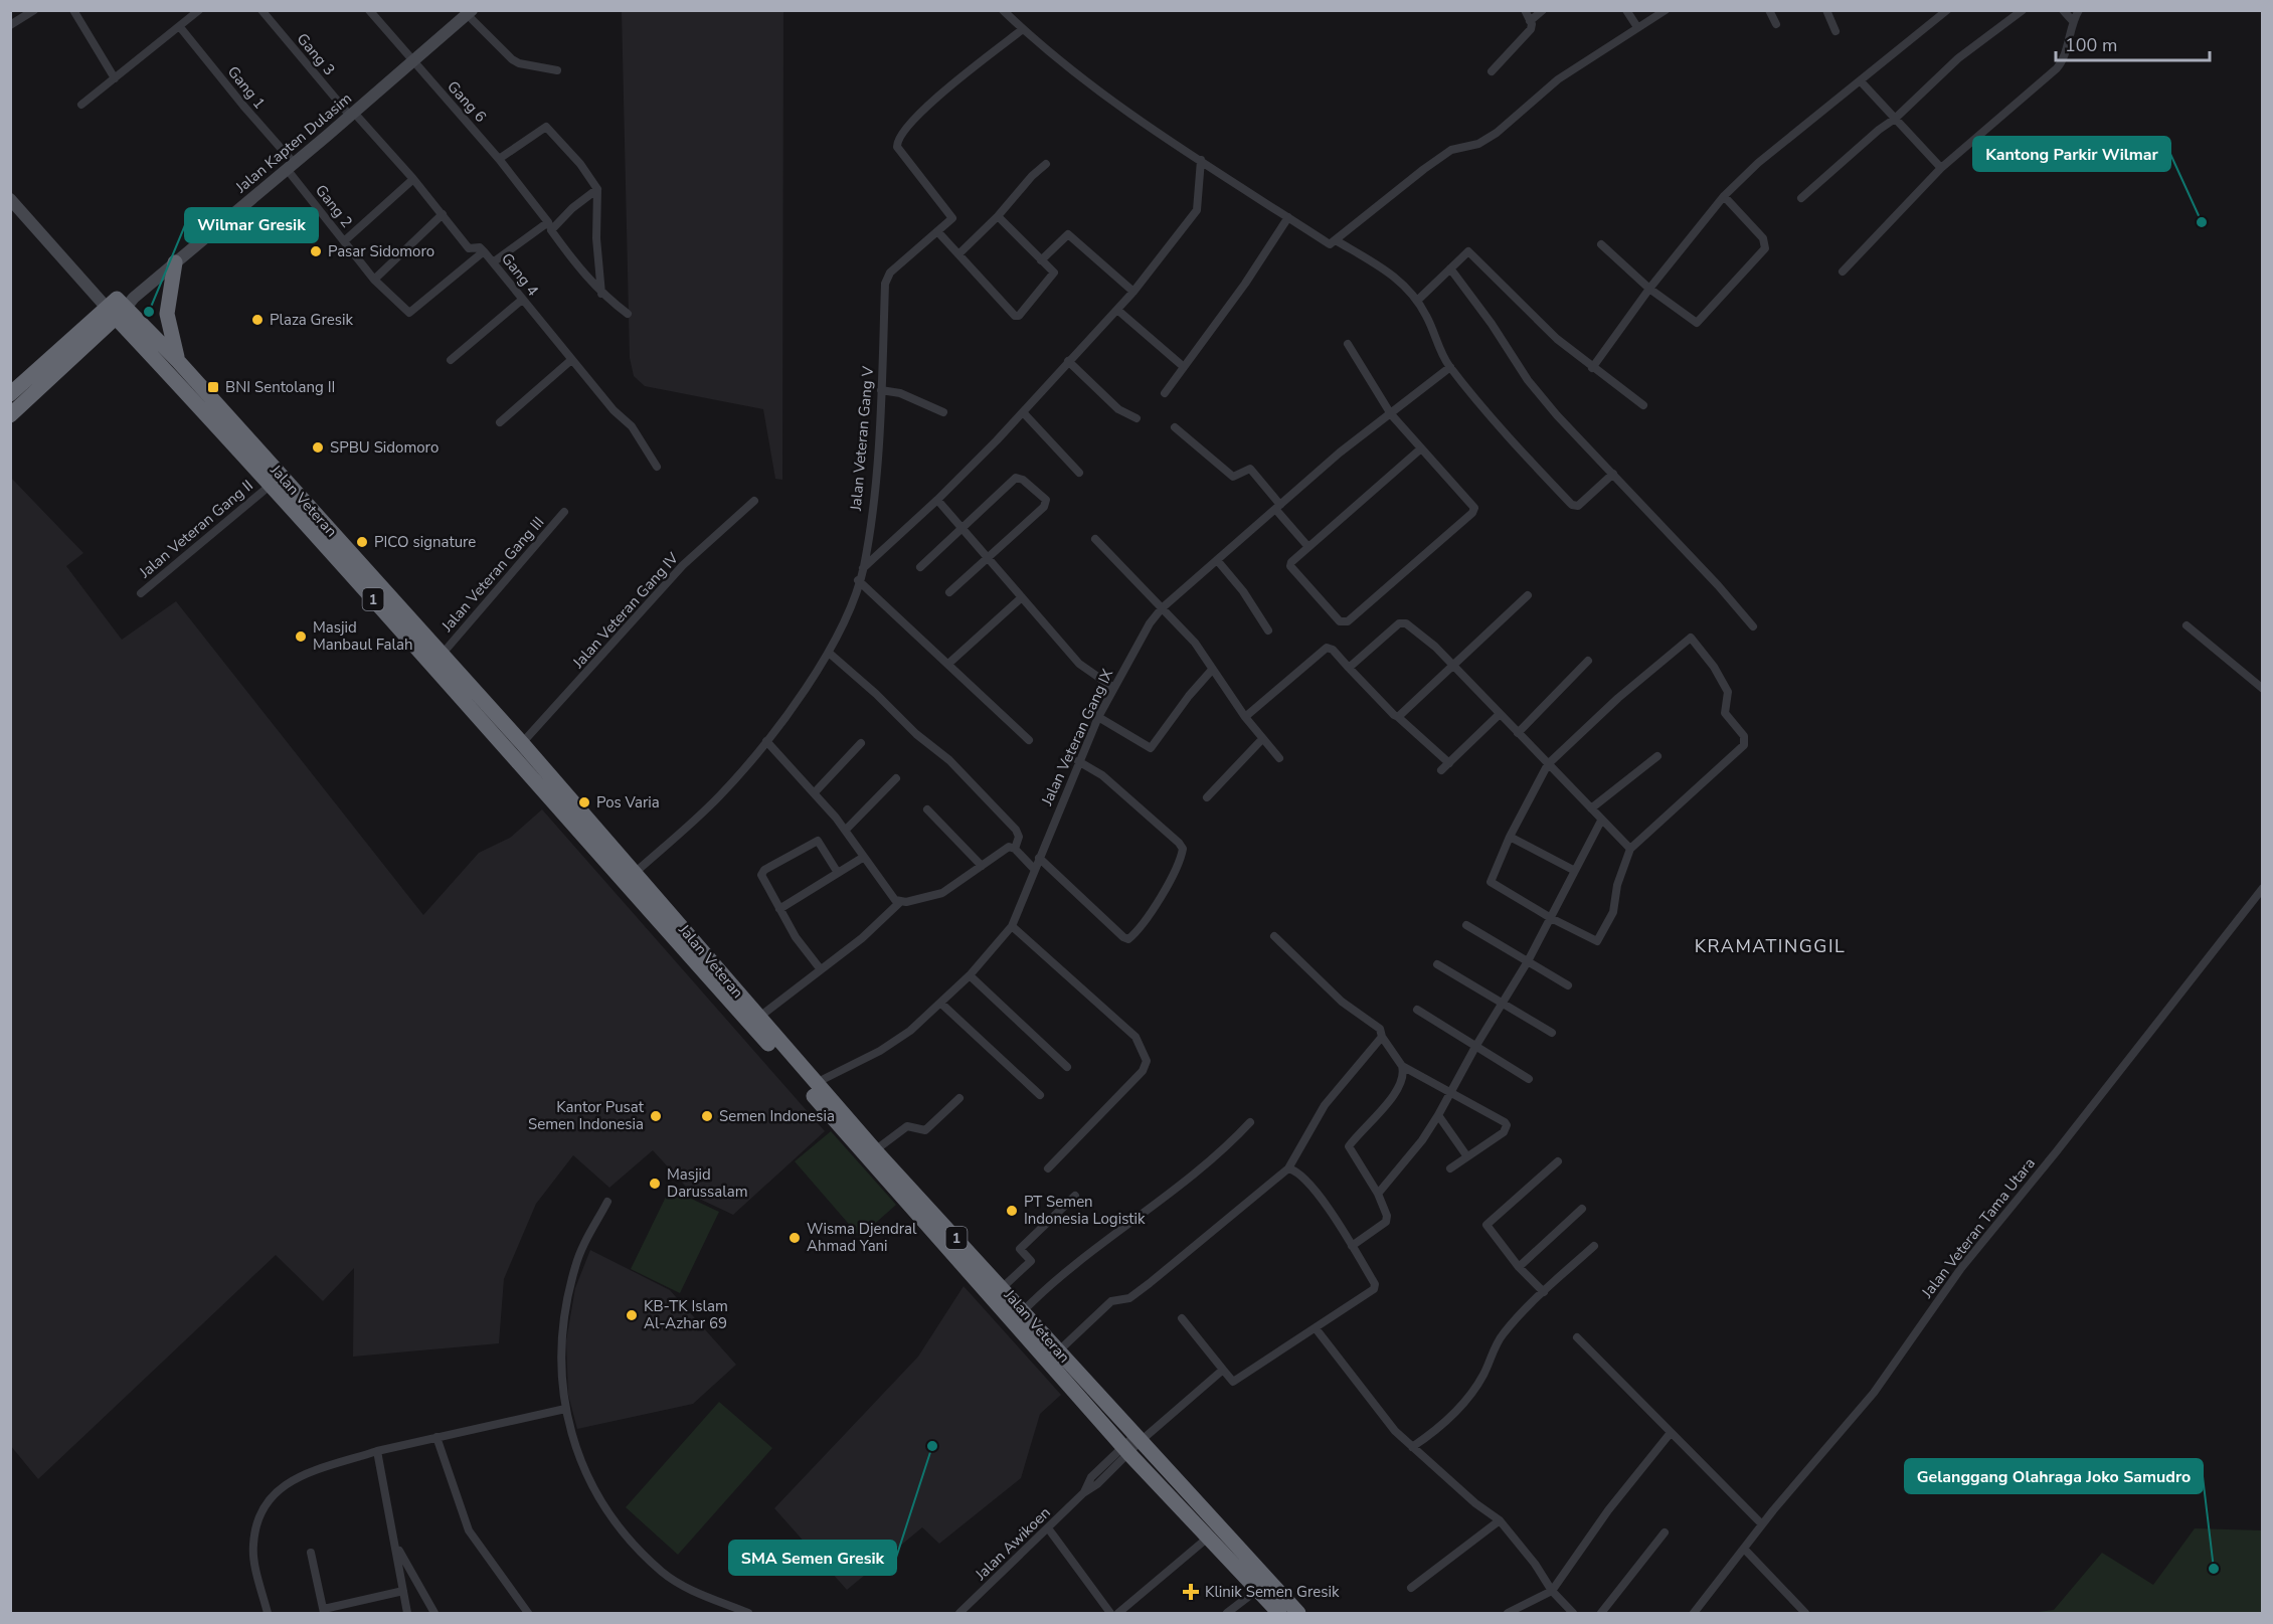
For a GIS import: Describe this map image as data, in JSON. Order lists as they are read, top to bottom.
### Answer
{
  "streets": {
    "highway": ["Jalan Veteran", "1"],
    "main road": ["Jalan Kapten Dulasim"],
    "street": [
      "Gang 3",
      "Gang 1",
      "Gang 6",
      "Gang 2",
      "Gang 4",
      "Jalan Veteran Gang V",
      "Jalan Veteran Gang II",
      "Jalan Veteran Gang III",
      "Jalan Veteran Gang IV",
      "Jalan Veteran Gang IX",
      "Jalan Veteran Tama Utara",
      "Jalan Awikoen"
    ]
  },
  "crossings": [
    ["Gang 3", "Jalan Kapten Dulasim"],
    ["Gang 3", "Gang 4"],
    ["Gang 1", "Jalan Kapten Dulasim"],
    ["Gang 1", "Gang 2"],
    ["Gang 6", "Jalan Kapten Dulasim"],
    ["Jalan Kapten Dulasim", "Gang 2"],
    ["Jalan Kapten Dulasim", "Gang 4"],
    ["Jalan Kapten Dulasim", "Jalan Veteran"],
    ["Gang 2", "Gang 4"],
    ["Jalan Veteran Gang V", "Jalan Veteran"],
    ["Jalan Veteran", "Jalan Veteran Gang II"],
    ["Jalan Veteran", "Jalan Veteran Gang III"],
    ["Jalan Veteran", "Jalan Veteran Gang IV"],
    ["Jalan Veteran", "Jalan Veteran Gang IX"],
    ["Jalan Veteran", "Jalan Awikoen"]
  ],
  "districts": ["KRAMATINGGIL"],
  "places": {
    "other": [
      "Kantong Parkir Wilmar",
      "Pasar Sidomoro",
      "Wilmar Gresik",
      "Plaza Gresik",
      "SPBU Sidomoro",
      "PICO signature",
      "Masjid Manbaul Falah",
      "Pos Varia",
      "Kantor Pusat Semen Indonesia",
      "Semen Indonesia",
      "Masjid Darussalam",
      "PT Semen Indonesia Logistik",
      "Wisma Djendral Ahmad Yani",
      "KB-TK Islam Al-Azhar 69",
      "SMA Semen Gresik",
      "Gelanggang Olahraga Joko Samudro"
    ],
    "transit": ["BNI Sentolang II"],
    "health": ["Klinik Semen Gresik"]
  },
  "scale_bar": "100 m"
}
